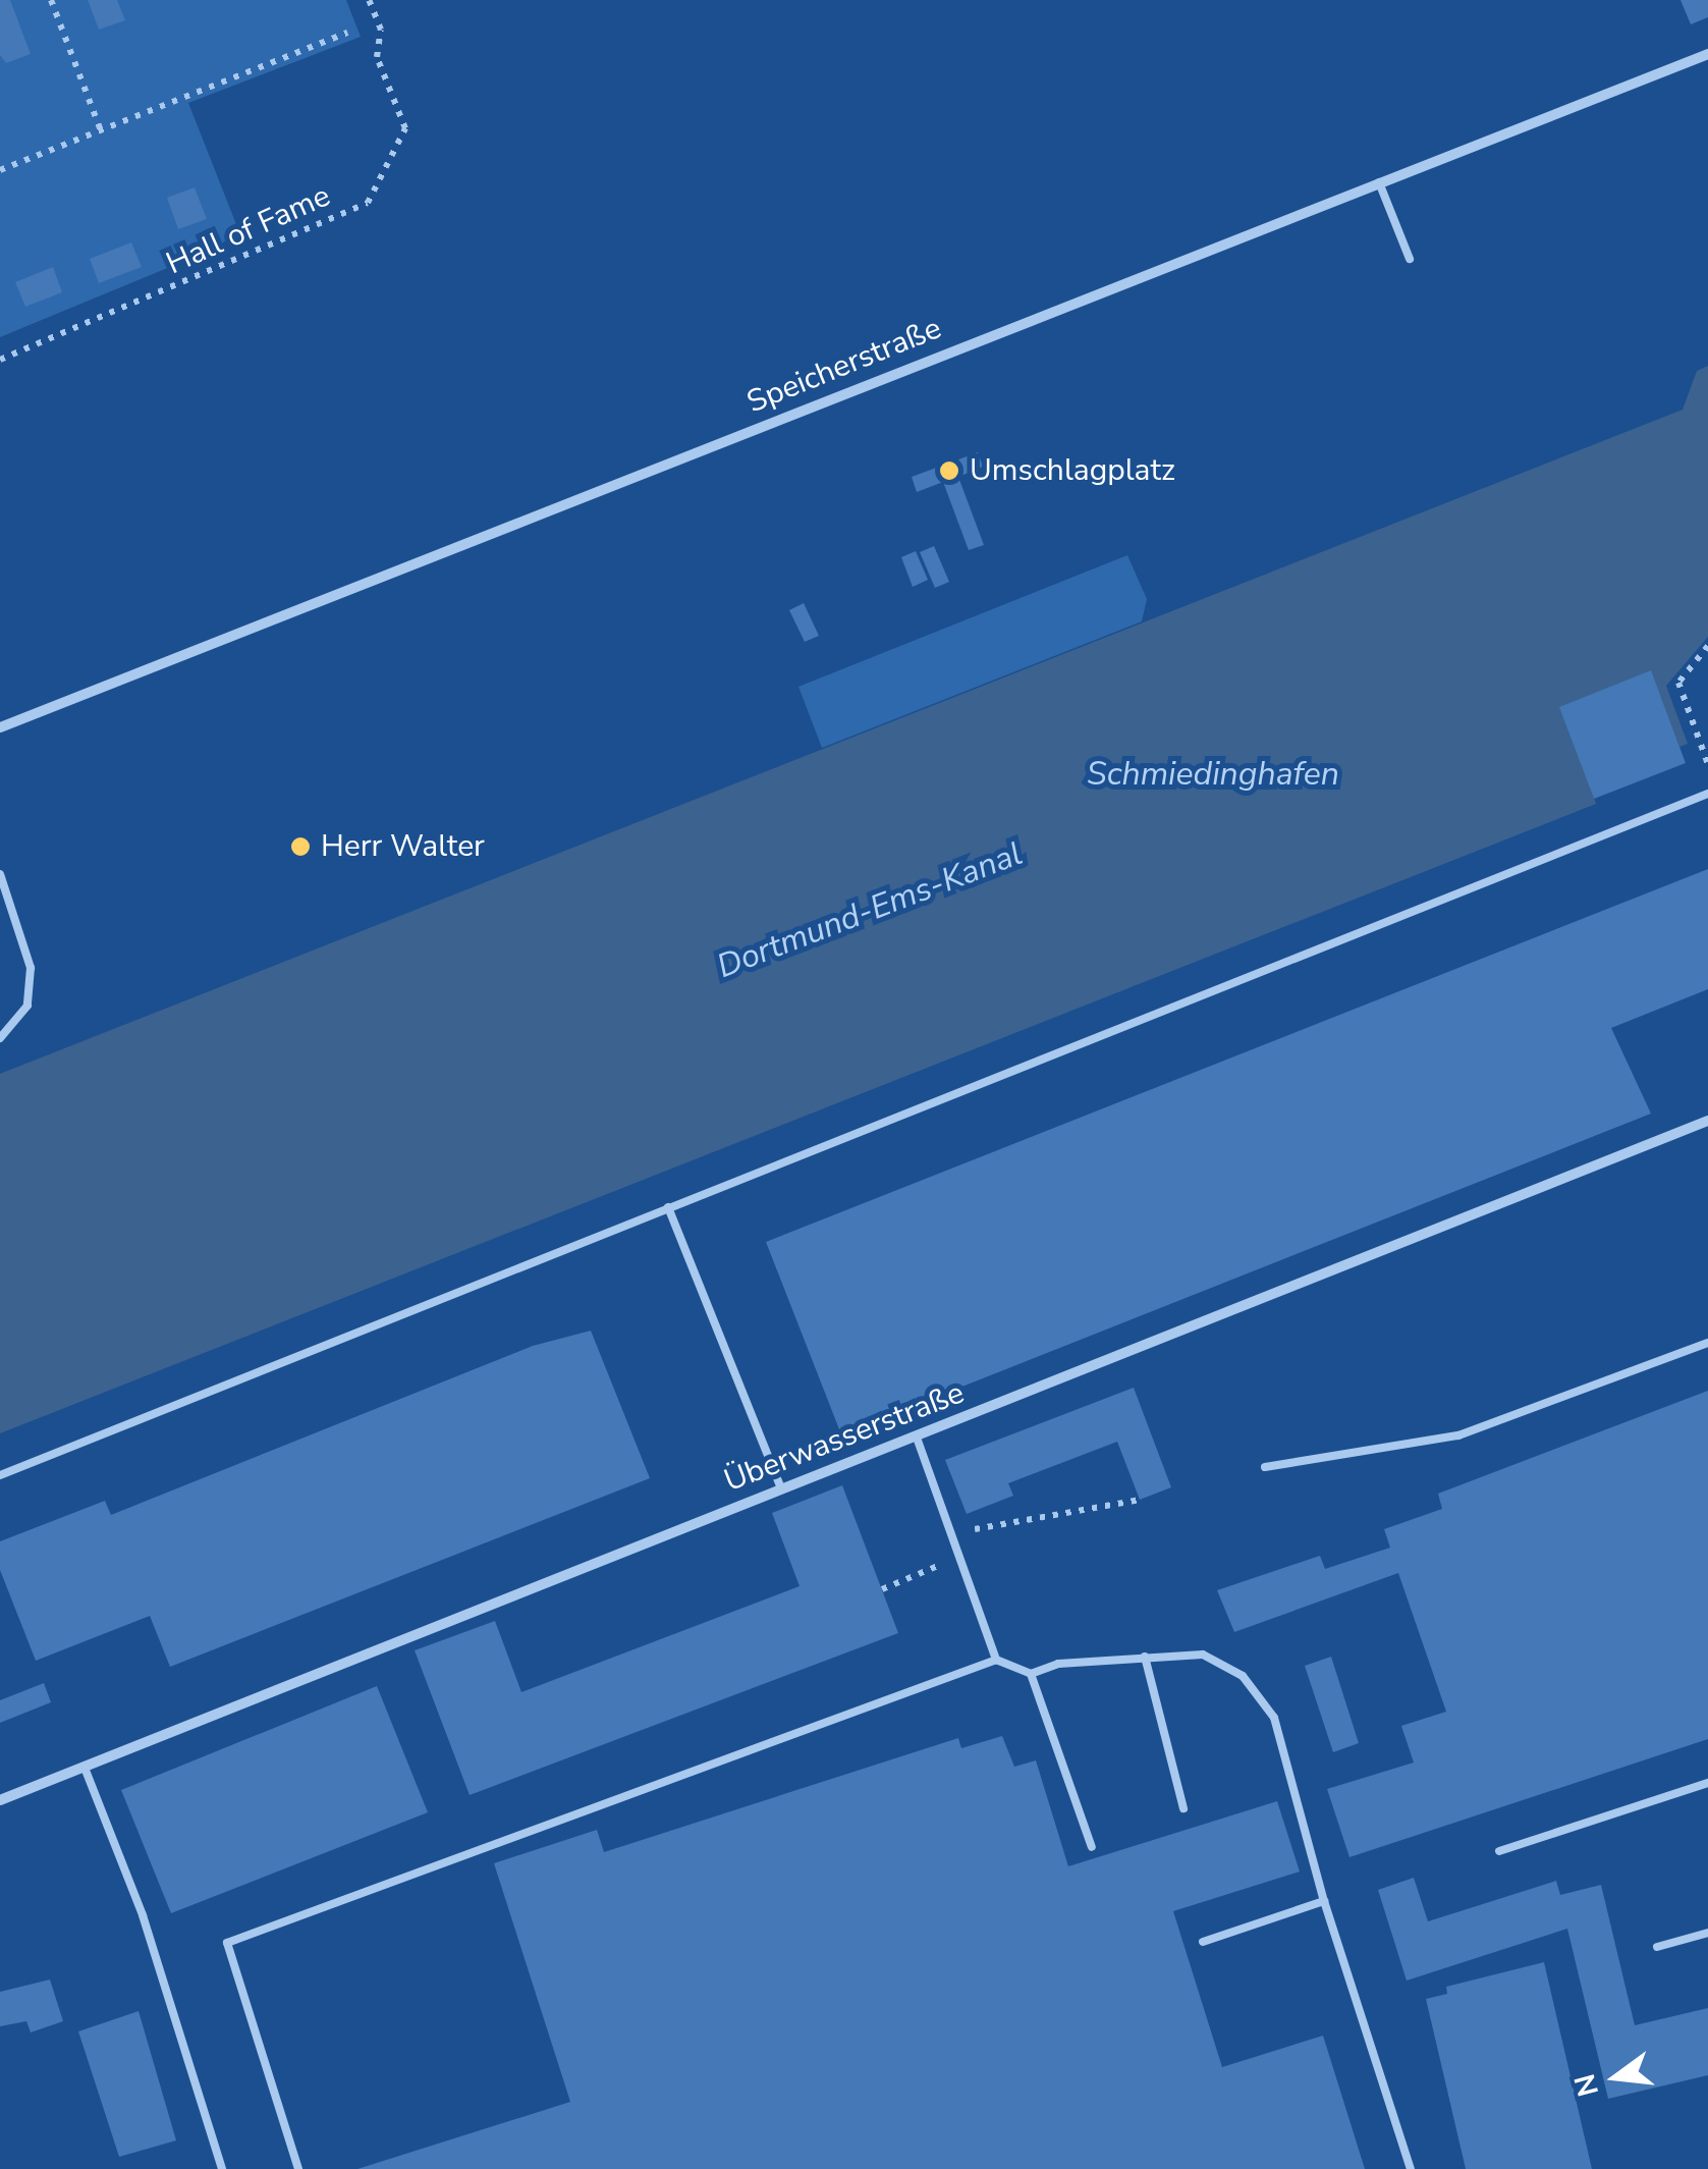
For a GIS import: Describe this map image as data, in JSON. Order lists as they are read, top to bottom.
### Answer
{
  "streets": {
    "street": ["Speicherstraße", "Überwasserstraße"],
    "path": ["Hall of Fame"]
  },
  "water": ["Schmiedinghafen", "Dortmund-Ems-Kanal"],
  "places": ["Umschlagplatz", "Herr Walter"],
  "north": "left"
}
